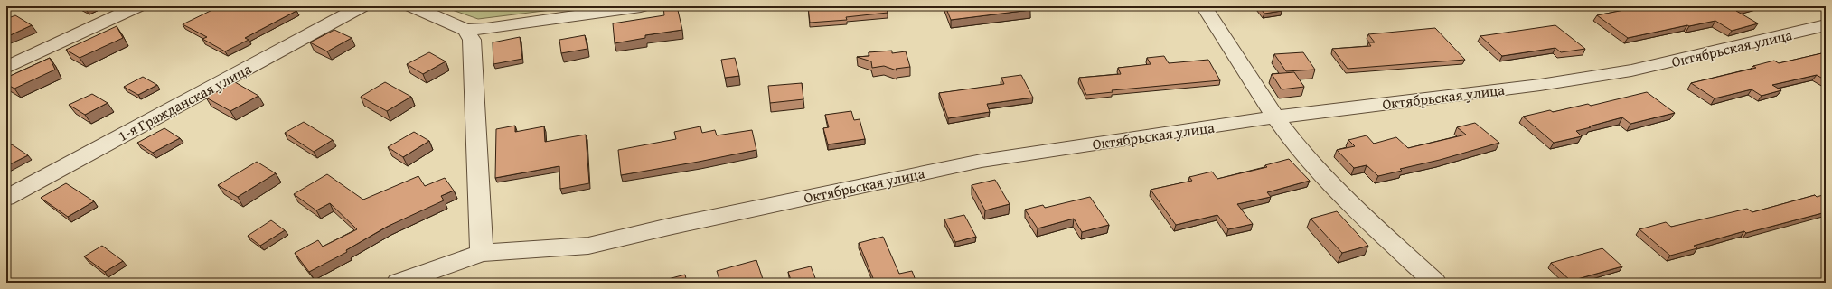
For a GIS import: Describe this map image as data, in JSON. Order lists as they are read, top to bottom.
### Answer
{
  "streets": {
    "street": ["Октябрьская улица", "1-я Гражданская улица"]
  }
}
